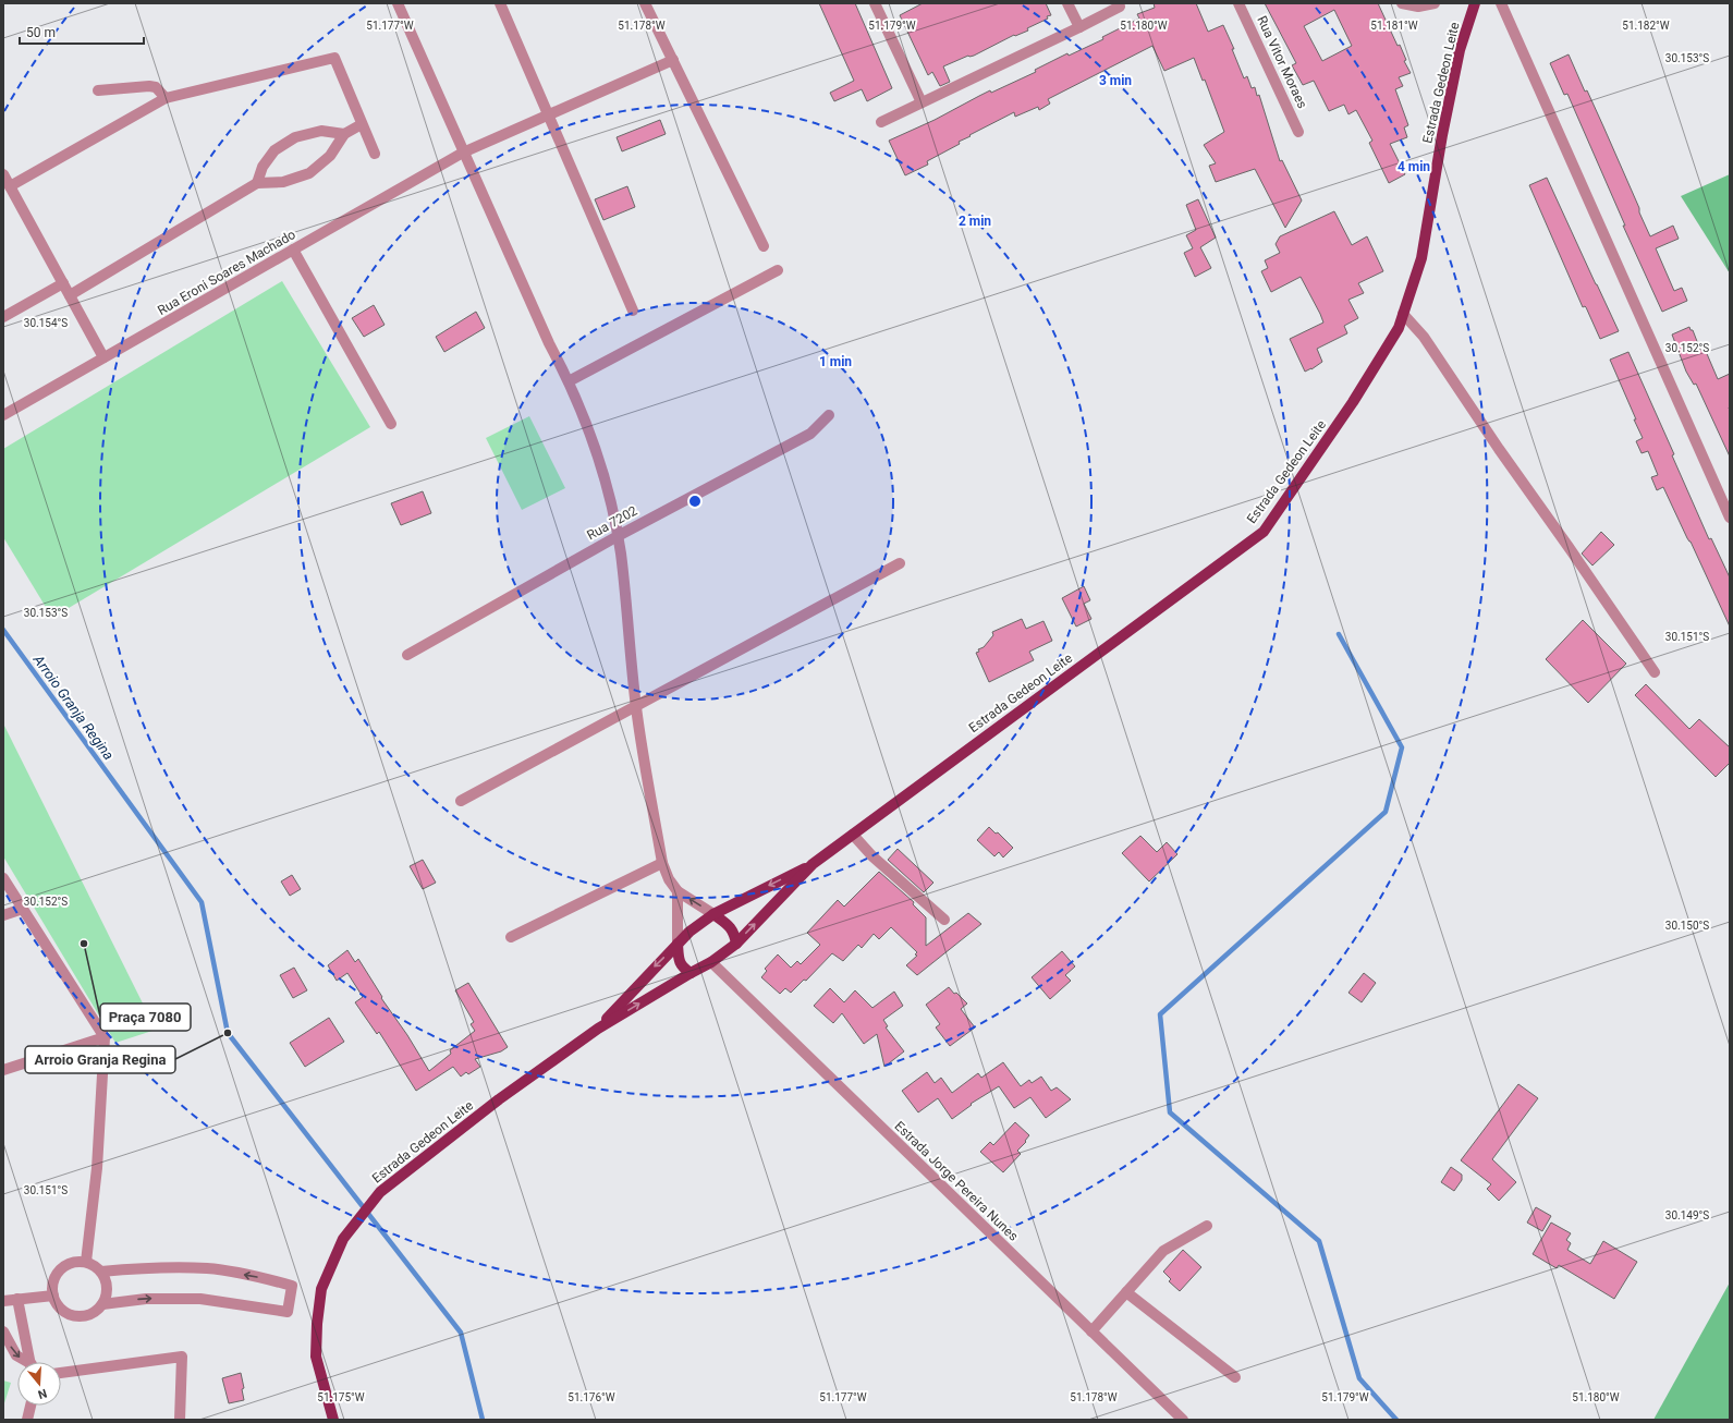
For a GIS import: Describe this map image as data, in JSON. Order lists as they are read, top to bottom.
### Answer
{
  "streets": {
    "main road": ["Estrada Gedeon Leite"],
    "street": [
      "Rua Vitor Moraes",
      "Rua Eroni Soares Machado",
      "Rua 7202",
      "Estrada Jorge Pereira Nunes"
    ]
  },
  "crossings": [
    ["Estrada Gedeon Leite", "Estrada Jorge Pereira Nunes"]
  ],
  "water": ["Arroio Granja Regina"],
  "places": ["Praça 7080", "Arroio Granja Regina"],
  "scale_bar": "50 m",
  "north": "bottom",
  "coordinates": [
    "51.177°W",
    "51.178°W",
    "51.179°W",
    "51.180°W",
    "51.181°W",
    "51.182°W",
    "30.153°S",
    "30.154°S",
    "30.152°S",
    "30.151°S",
    "30.150°S",
    "30.149°S",
    "51.175°W",
    "51.176°W"
  ],
  "rings": [
    "3 min",
    "4 min",
    "2 min",
    "1 min"
  ]
}
